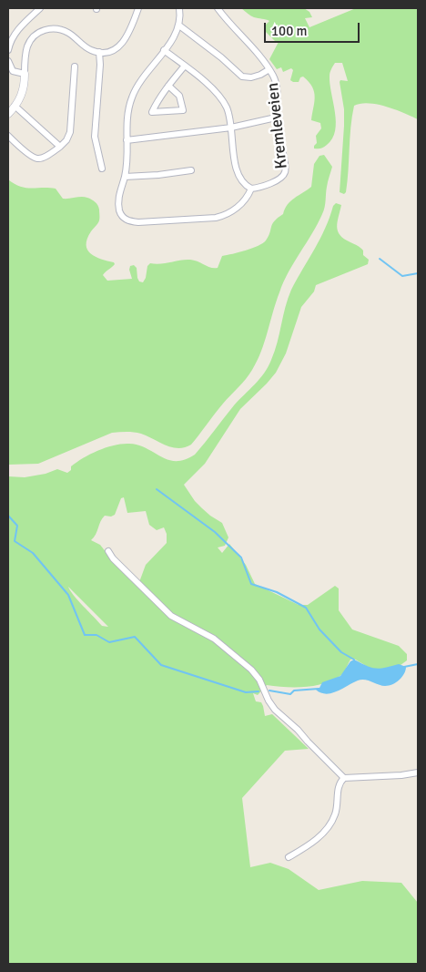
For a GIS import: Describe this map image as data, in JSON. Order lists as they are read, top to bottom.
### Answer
{
  "streets": {
    "street": ["Kremleveien"]
  },
  "scale_bar": "100 m"
}
